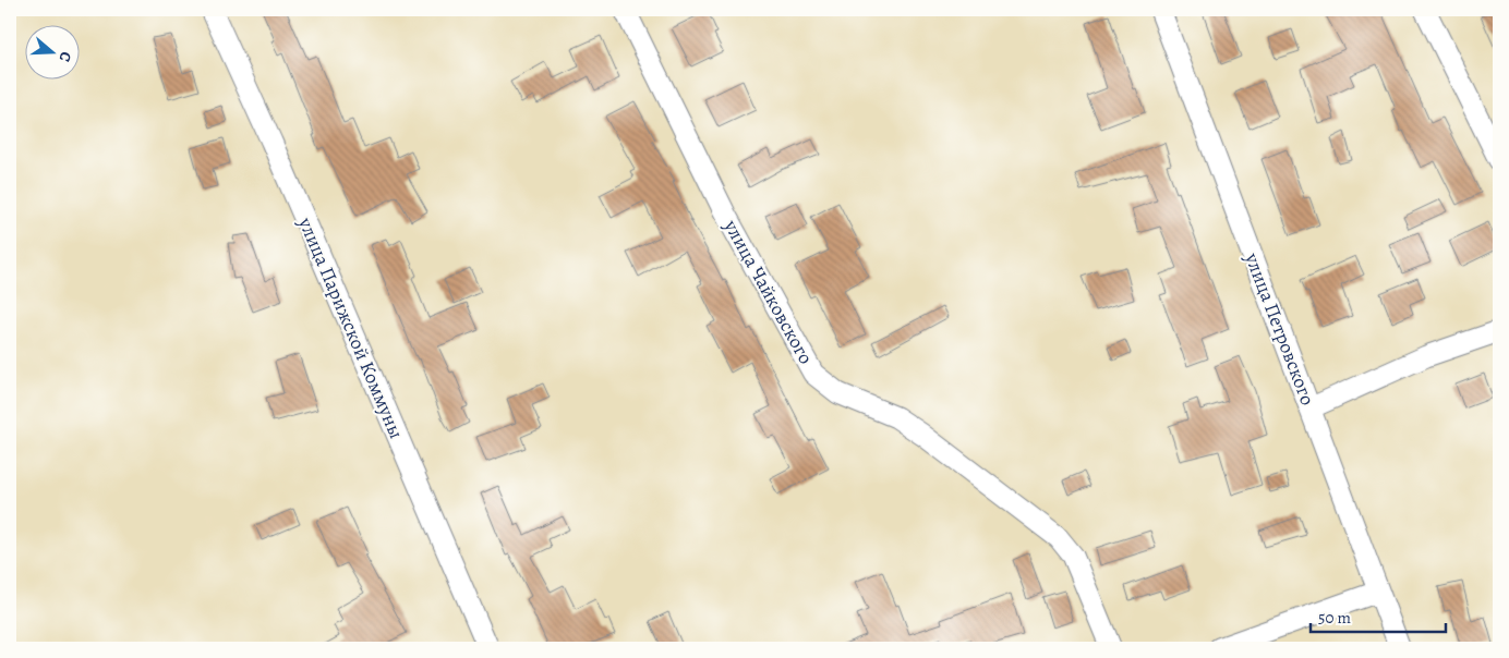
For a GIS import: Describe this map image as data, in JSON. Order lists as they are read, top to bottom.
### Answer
{
  "streets": {
    "street": ["улица Чайковского", "улица Парижской Коммуны", "улица Петровского"]
  },
  "scale_bar": "50 m",
  "north": "right"
}
